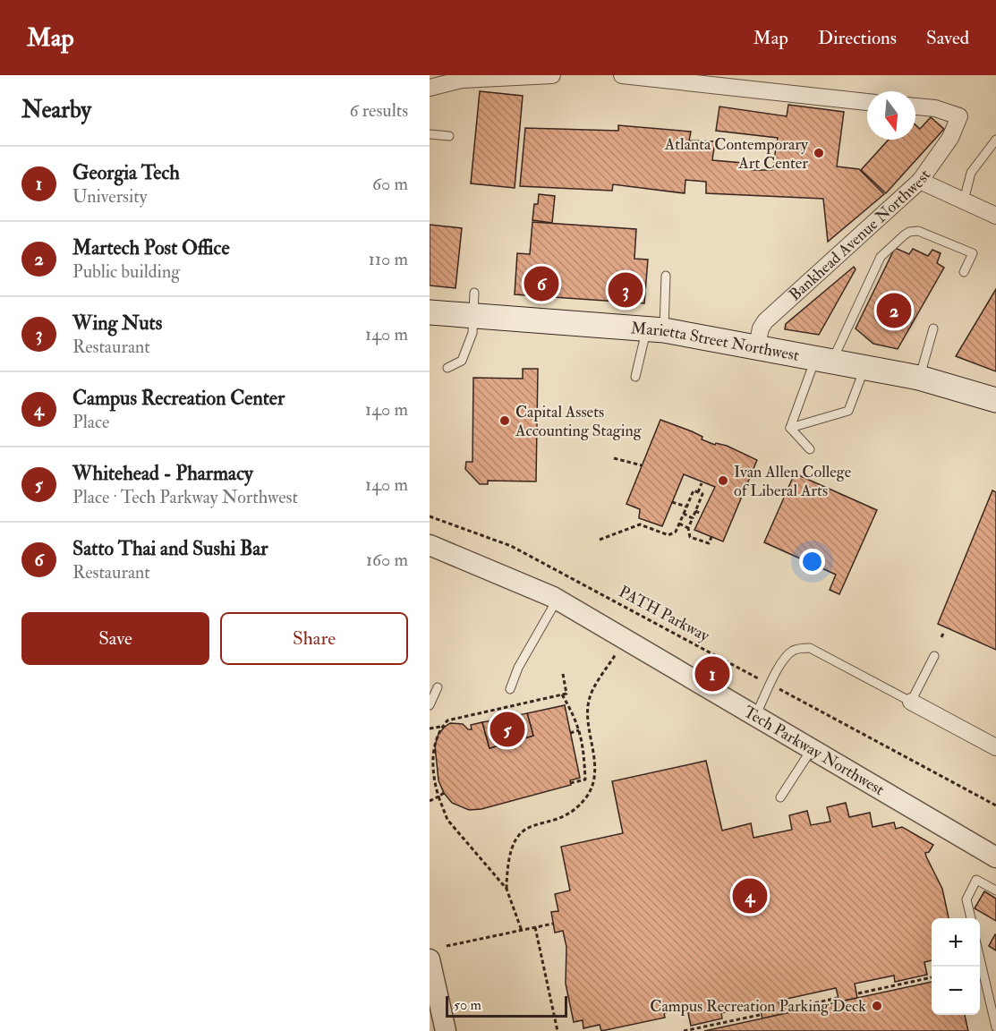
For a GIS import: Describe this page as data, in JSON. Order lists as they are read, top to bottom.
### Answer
{
  "streets": {
    "main road": ["Marietta Street Northwest"],
    "street": ["Bankhead Avenue Northwest", "Tech Parkway Northwest"],
    "path": ["PATH Parkway"]
  },
  "crossings": [
    ["Bankhead Avenue Northwest", "Marietta Street Northwest"]
  ],
  "places": [
    "Atlanta Contemporary Art Center",
    "Capital Assets Accounting Staging",
    "Ivan Allen College of Liberal Arts",
    "Campus Recreation Parking Deck"
  ],
  "scale_bar": "50 m",
  "north": "bottom",
  "page": {
    "header": "Map",
    "nav": ["Map", "Directions", "Saved"],
    "heading": ["Nearby", "6 results"],
    "list": [
      {
        "mark": "1",
        "name": "Georgia Tech",
        "note": "University",
        "value": "60 m"
      },
      {
        "mark": "2",
        "name": "Martech Post Office",
        "note": "Public building",
        "value": "110 m"
      },
      {
        "mark": "3",
        "name": "Wing Nuts",
        "note": "Restaurant",
        "value": "140 m"
      },
      {
        "mark": "4",
        "name": "Campus Recreation Center",
        "note": "Place",
        "value": "140 m"
      },
      {
        "mark": "5",
        "name": "Whitehead - Pharmacy",
        "note": "Place · Tech Parkway Northwest",
        "value": "140 m"
      },
      {
        "mark": "6",
        "name": "Satto Thai and Sushi Bar",
        "note": "Restaurant",
        "value": "160 m"
      }
    ],
    "pins": [
      "6",
      "3",
      "2",
      "1",
      "5",
      "4"
    ],
    "buttons": ["Save", "Share"],
    "map_buttons": ["+", "−"],
    "scale": "50 m"
  }
}
